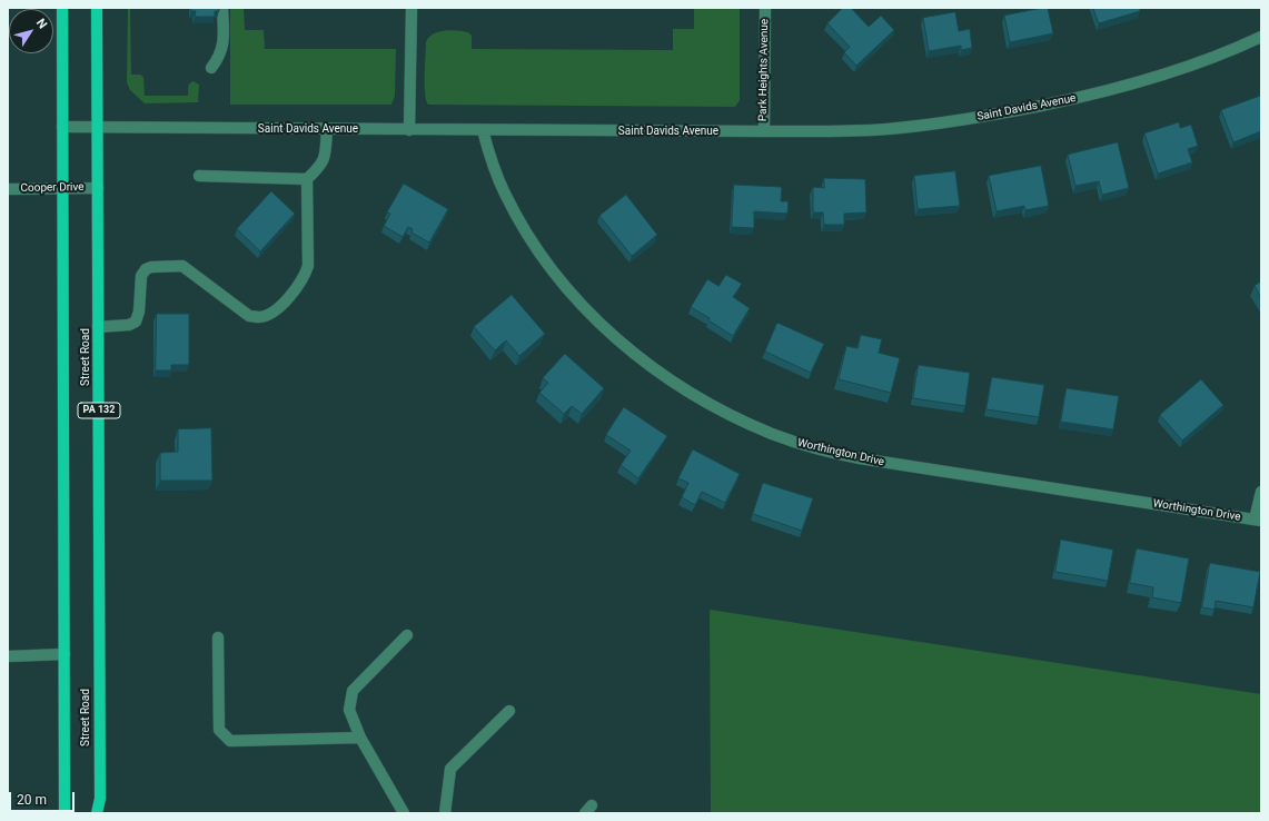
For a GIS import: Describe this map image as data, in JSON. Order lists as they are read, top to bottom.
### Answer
{
  "streets": {
    "main road": ["Street Road", "PA 132"],
    "street": [
      "Park Heights Avenue",
      "Saint Davids Avenue",
      "Cooper Drive",
      "Worthington Drive"
    ]
  },
  "crossings": [
    ["Park Heights Avenue", "Saint Davids Avenue"],
    ["Saint Davids Avenue", "Street Road"],
    ["Saint Davids Avenue", "Worthington Drive"],
    ["Cooper Drive", "Street Road"]
  ],
  "scale_bar": "20 m",
  "north": "top right"
}
